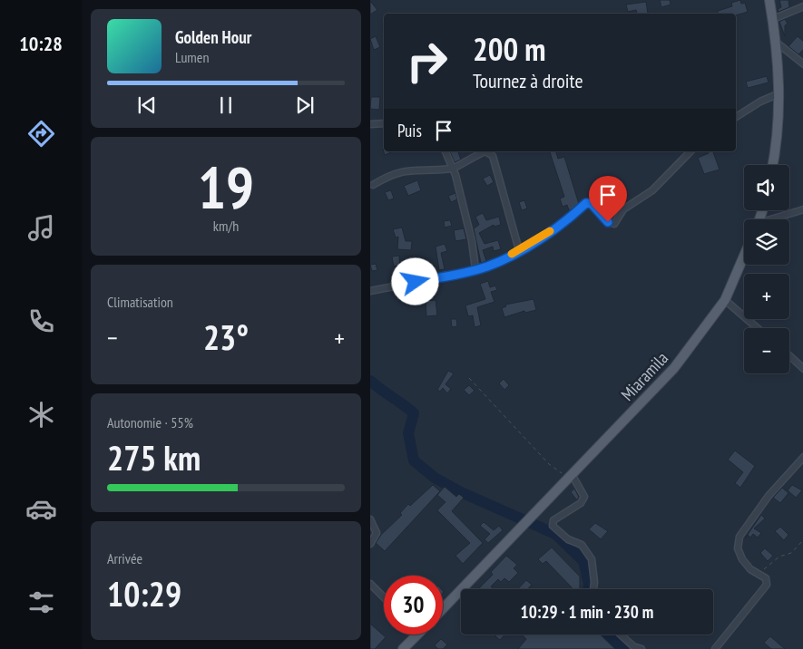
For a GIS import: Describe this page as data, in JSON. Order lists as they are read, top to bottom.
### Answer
{
  "streets": {
    "main road": ["Miaramila"]
  },
  "page": {
    "tabs": "10:28",
    "turn": ["200 m", "Tournez à droite"],
    "song": ["Golden Hour", "Lumen"],
    "then": "Puis",
    "tile": [
      ["19", "km/h"],
      "Climatisation",
      ["Autonomie · 55%", "275 km"],
      ["Arrivée", "10:29"]
    ],
    "map_buttons": ["+", "−"],
    "heat": ["−", "23°", "+"],
    "limit": "30",
    "trip": "10:29 · 1 min · 230 m"
  }
}
